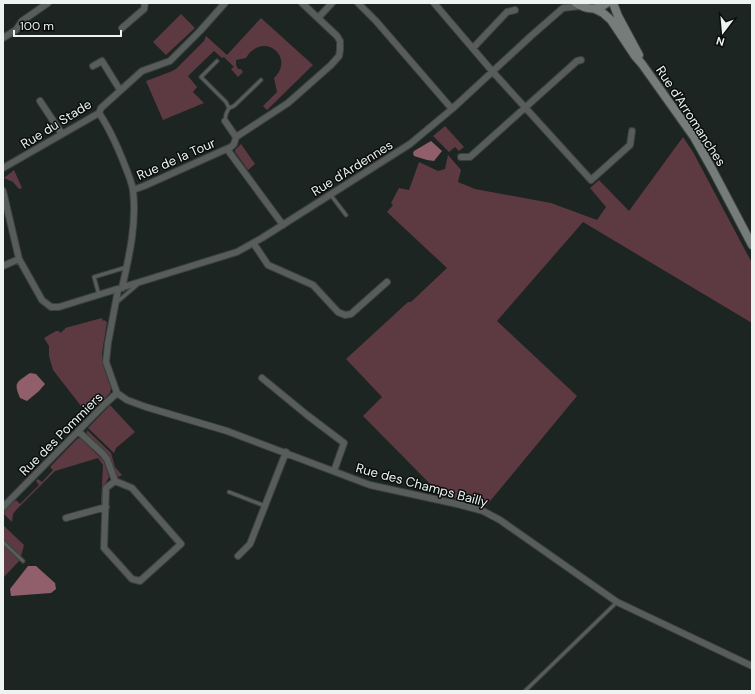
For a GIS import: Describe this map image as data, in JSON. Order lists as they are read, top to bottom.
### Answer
{
  "streets": {
    "main road": ["Rue d'Arromanches"],
    "street": [
      "Rue du Stade",
      "Rue de la Tour",
      "Rue d'Ardennes",
      "Rue des Pommiers",
      "Rue des Champs Bailly"
    ]
  },
  "crossings": [
    ["Rue de la Tour", "Rue d'Ardennes"],
    ["Rue des Pommiers", "Rue des Champs Bailly"]
  ],
  "scale_bar": "100 m",
  "north": "bottom"
}
